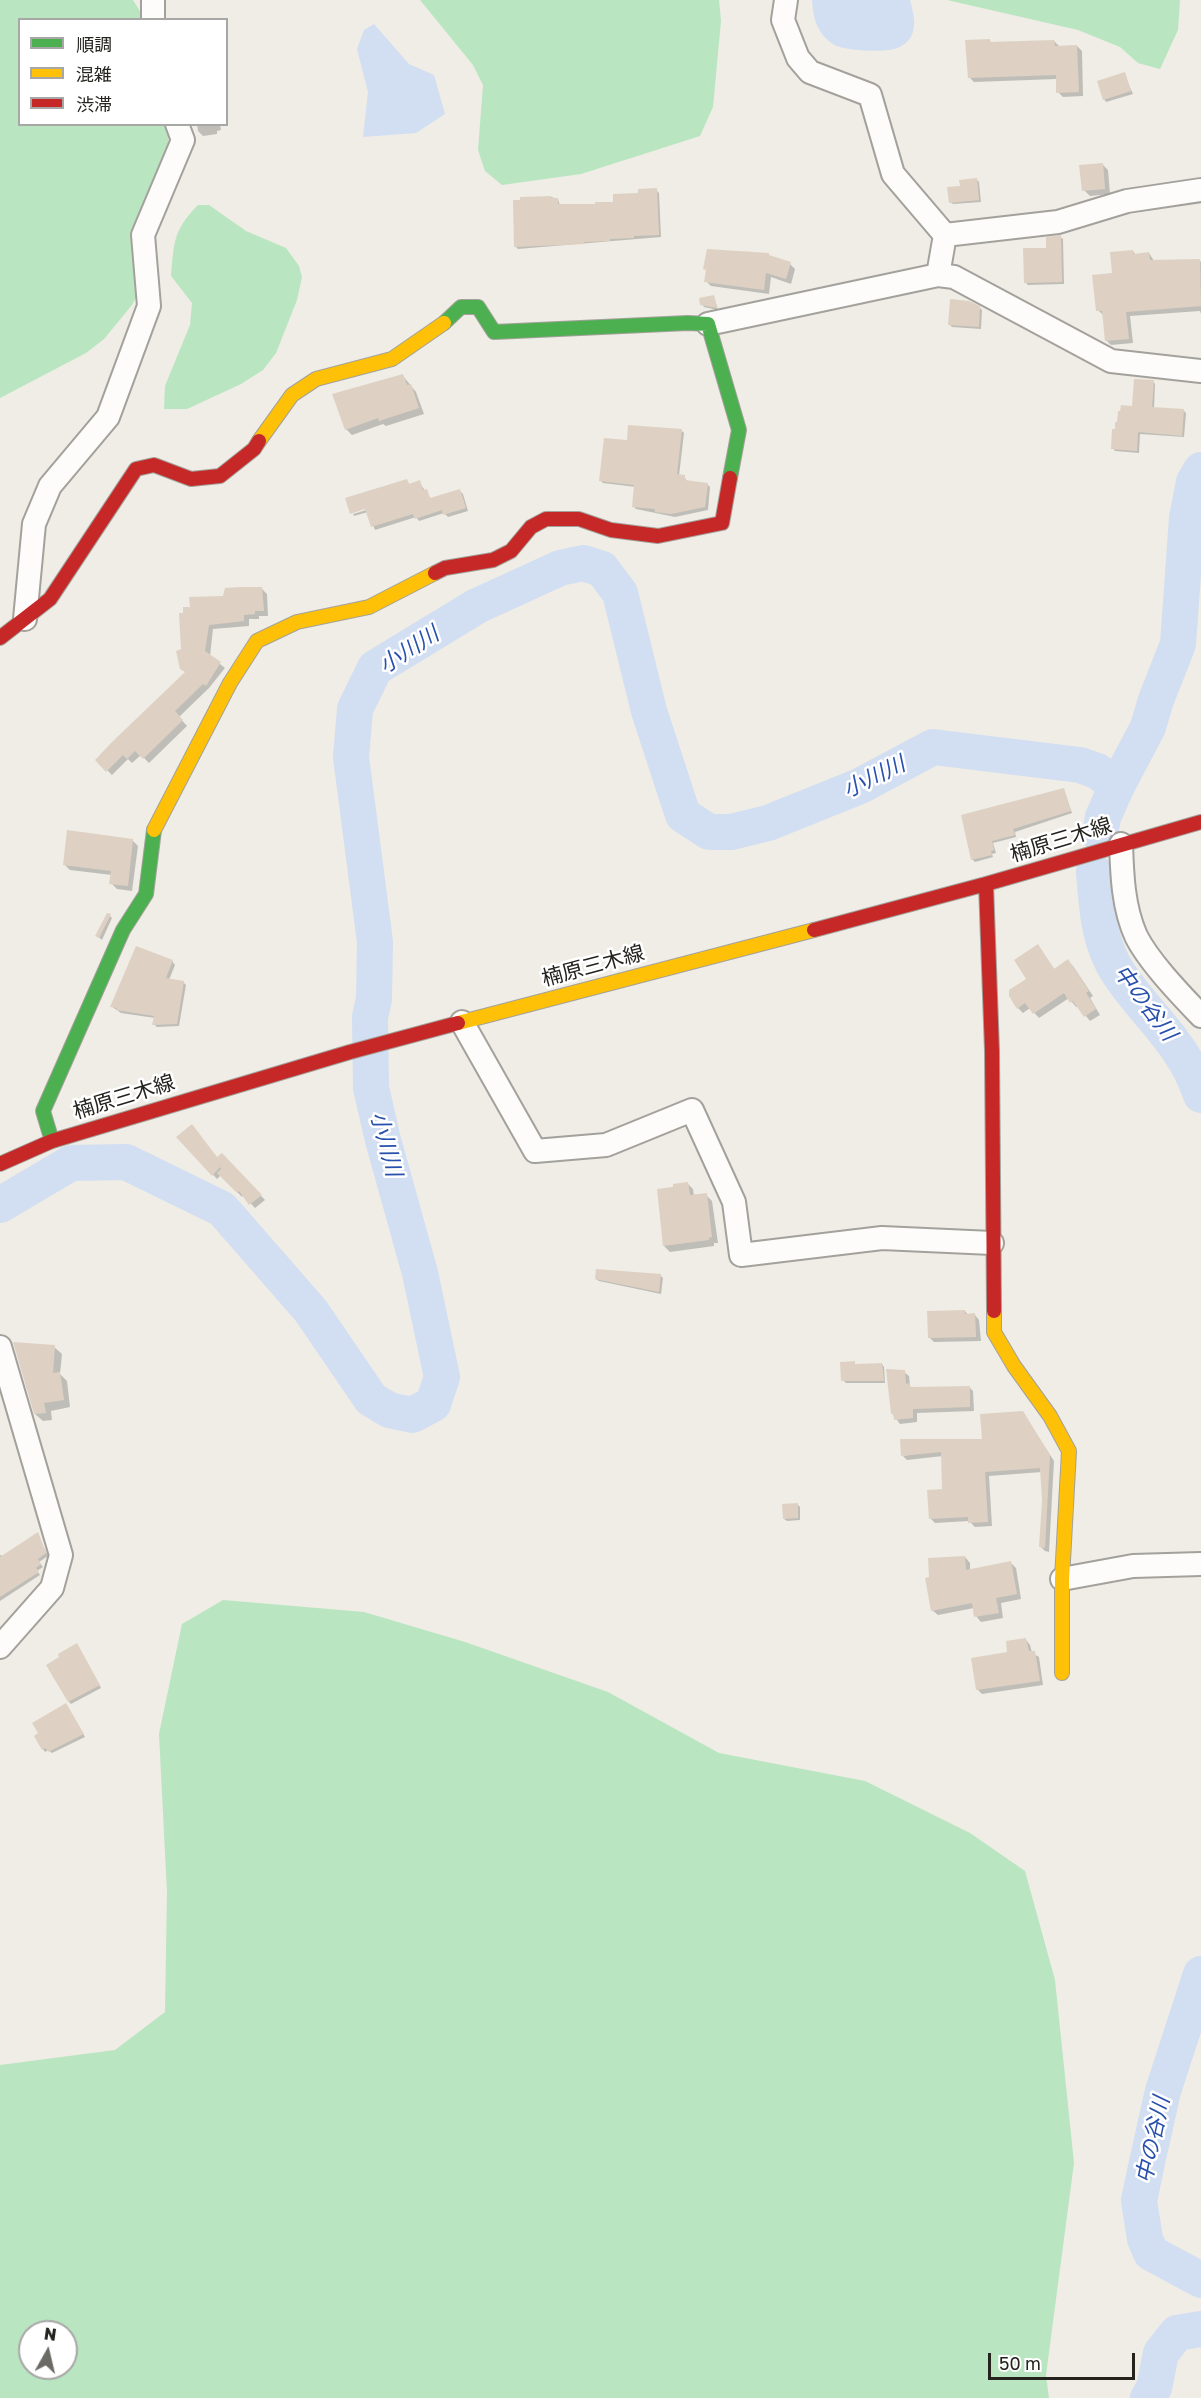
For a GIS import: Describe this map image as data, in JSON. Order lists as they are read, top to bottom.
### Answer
{
  "streets": {
    "street": ["楠原三木線"]
  },
  "water": ["小川川", "中の谷川"],
  "legend": ["順調", "混雑", "渋滞"],
  "scale_bar": "50 m",
  "north": "top"
}
